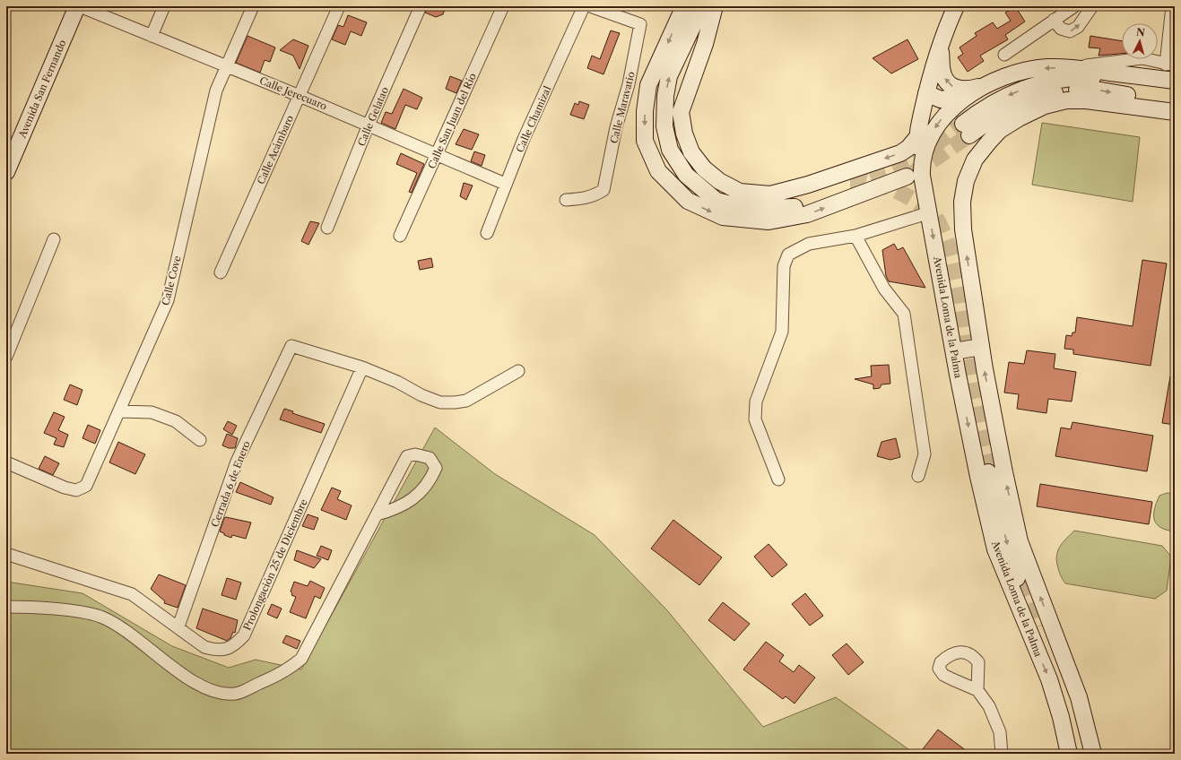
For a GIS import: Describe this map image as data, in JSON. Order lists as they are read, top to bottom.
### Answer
{
  "streets": {
    "main road": ["Avenida San Fernando", "Avenida Loma de la Palma"],
    "street": [
      "Calle Jerecuaro",
      "Calle Maravatio",
      "Calle Gelatao",
      "Calle Chamizal",
      "Calle San Juan del Río",
      "Calle Acámbaro",
      "Calle Cove",
      "Cerrada 6 de Enero",
      "Prolongación 25 de Diciembre"
    ]
  },
  "crossings": [
    ["Avenida San Fernando", "Calle Jerecuaro"],
    ["Calle Jerecuaro", "Calle Gelatao"],
    ["Calle Jerecuaro", "Calle Chamizal"],
    ["Calle Jerecuaro", "Calle San Juan del Río"],
    ["Calle Jerecuaro", "Calle Acámbaro"],
    ["Calle Jerecuaro", "Calle Cove"],
    ["Cerrada 6 de Enero", "Prolongación 25 de Diciembre"]
  ],
  "north": "top"
}
